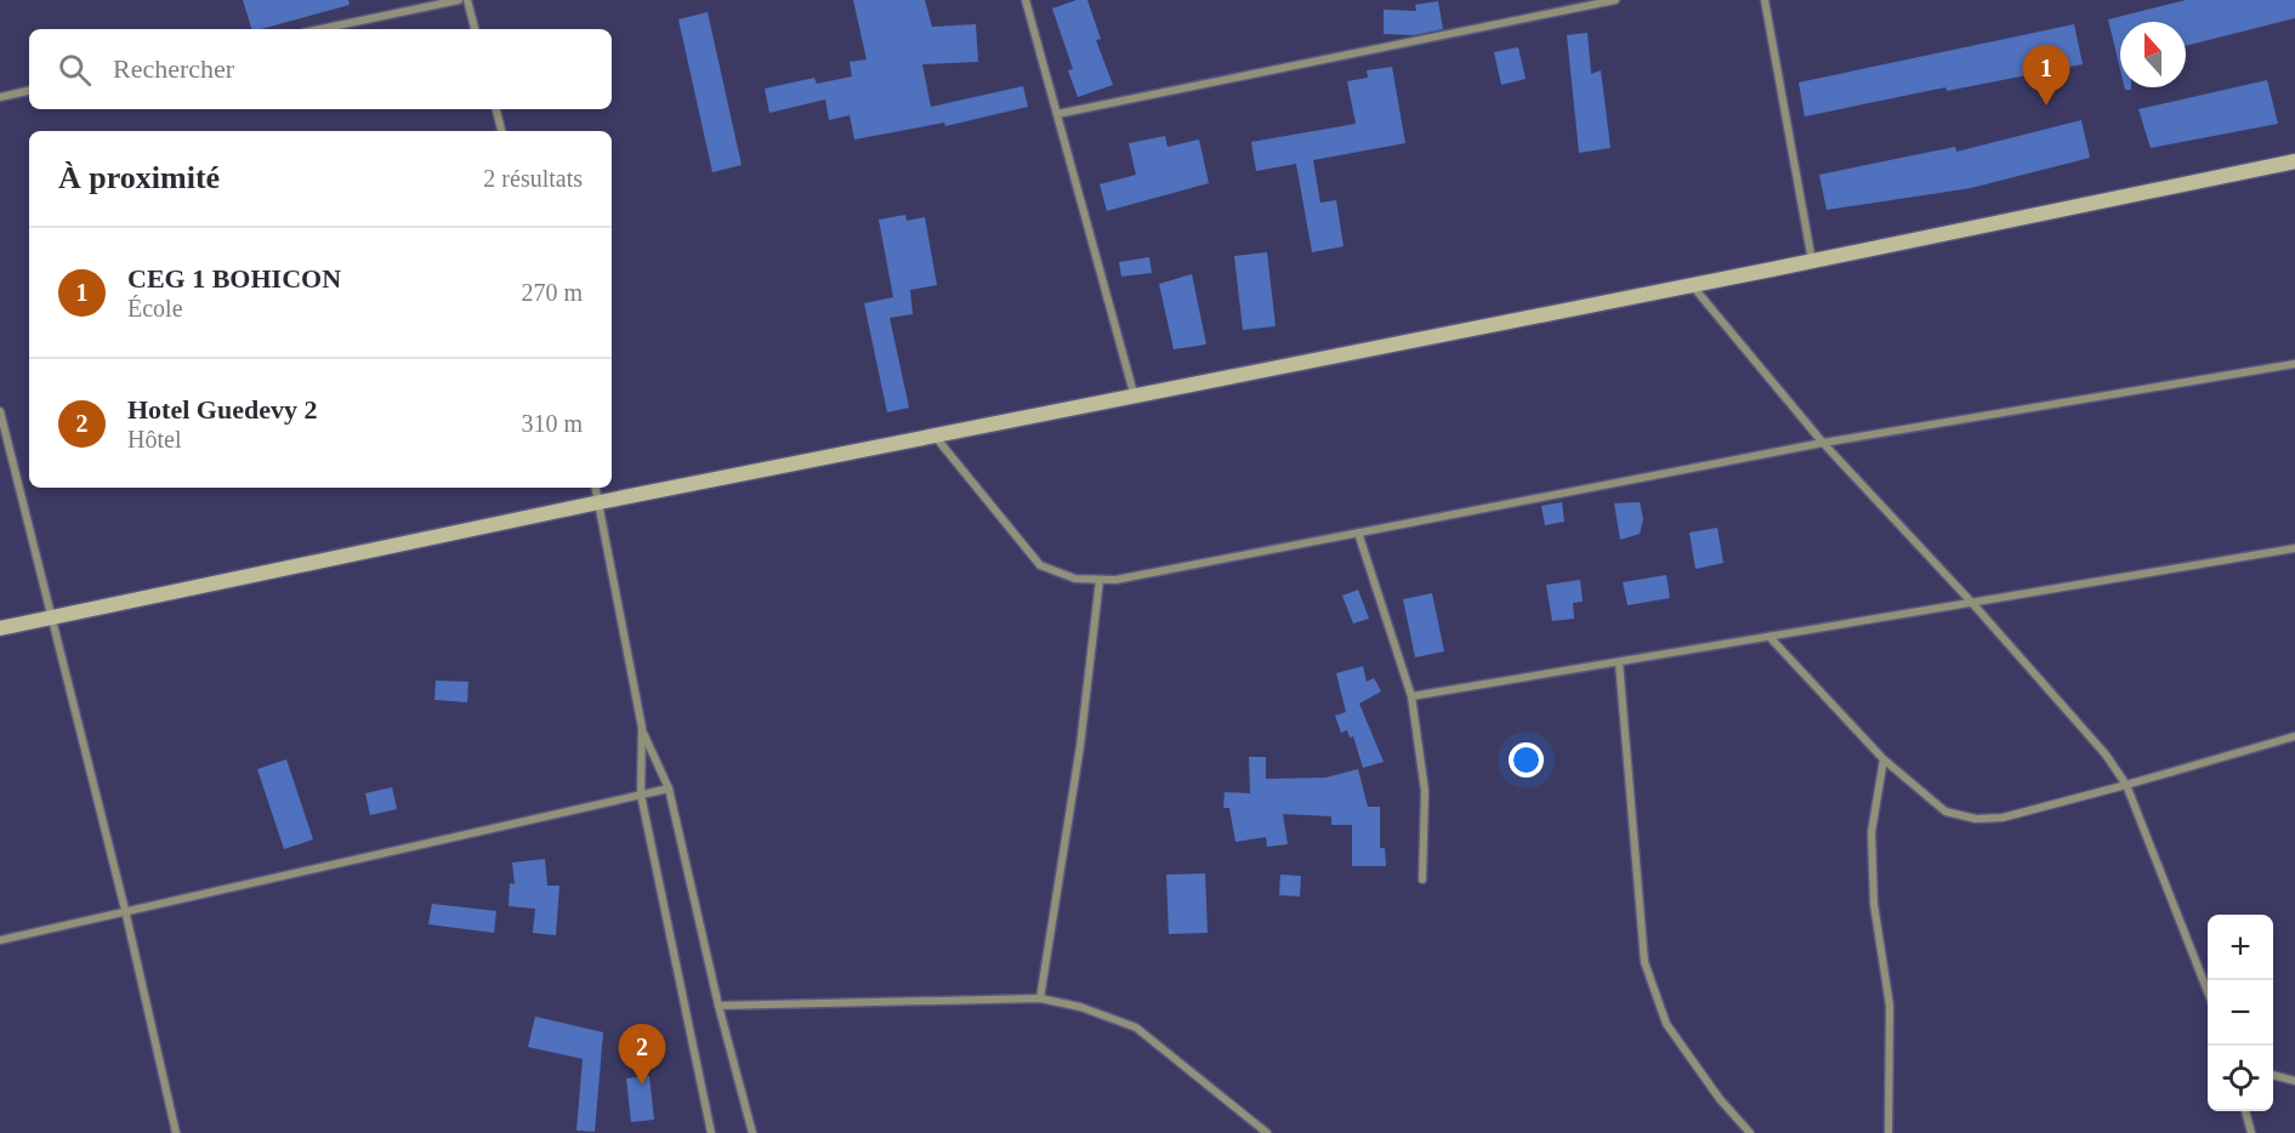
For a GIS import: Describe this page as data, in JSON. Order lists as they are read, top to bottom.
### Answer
{
  "north": "top",
  "page": {
    "search": "Rechercher",
    "pins": ["1", "2"],
    "heading": ["À proximité", "2 résultats"],
    "list": [
      {
        "mark": "1",
        "name": "CEG 1 BOHICON",
        "note": "École",
        "value": "270 m"
      },
      {
        "mark": "2",
        "name": "Hotel Guedevy 2",
        "note": "Hôtel",
        "value": "310 m"
      }
    ],
    "map_buttons": ["+", "−"]
  }
}
